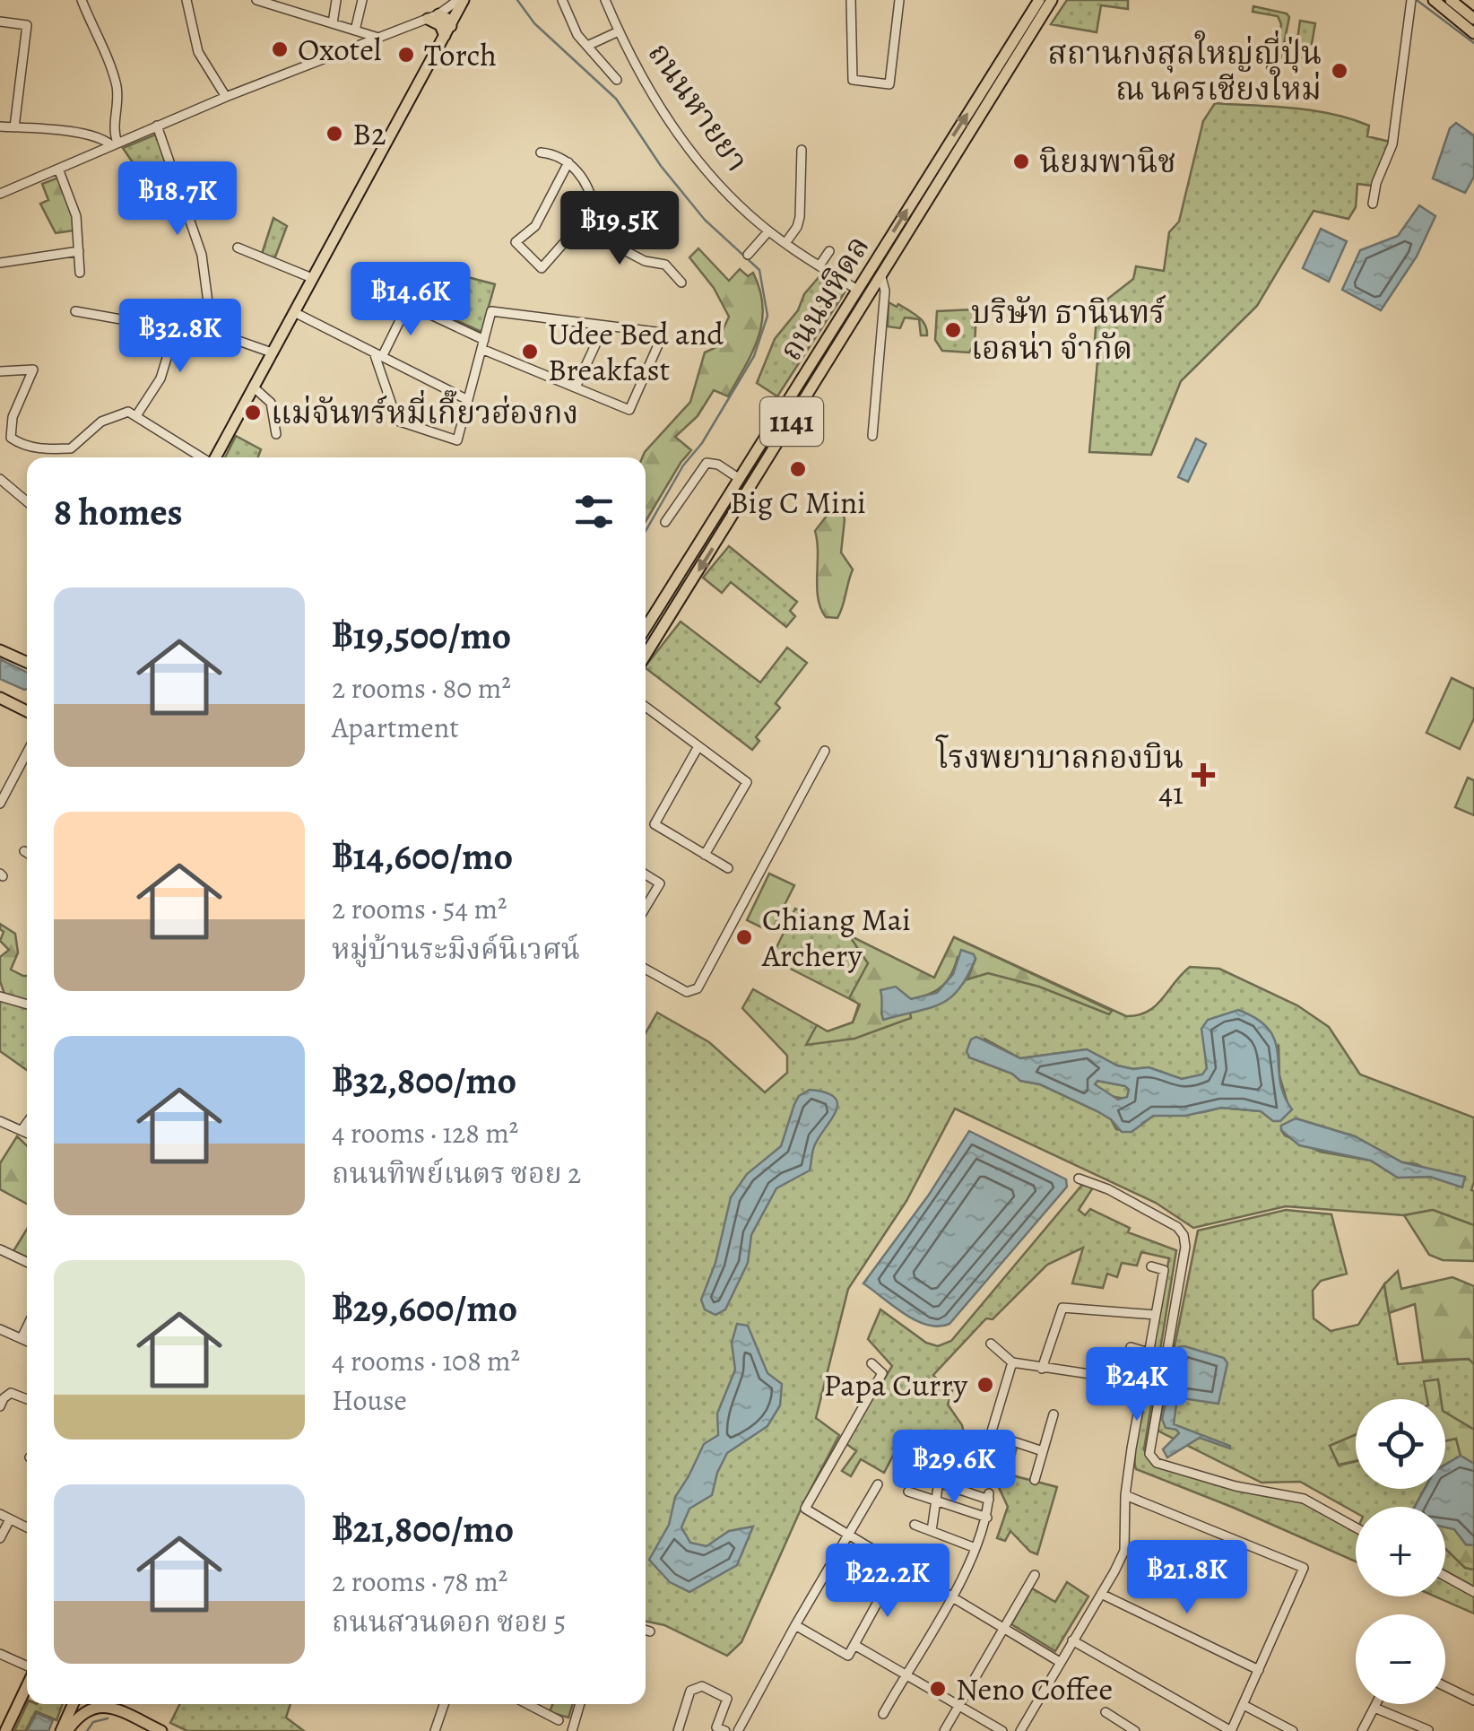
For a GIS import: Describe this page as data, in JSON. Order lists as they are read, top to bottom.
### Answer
{
  "streets": {
    "main road": ["ถนนมหิดล", "1141"],
    "street": ["ถนนหายยา"]
  },
  "crossings": [
    ["ถนนหายยา", "ถนนมหิดล"]
  ],
  "places": {
    "other": [
      "Oxotel",
      "Torch",
      "สถานกงสุลใหญ่ญี่ปุ่น ณ นครเชียงใหม่",
      "B2",
      "นิยมพานิช",
      "บริษัท ธานินทร์ เอลน่า จำกัด",
      "Udee Bed and Breakfast",
      "แม่จันทร์หมี่เกี๊ยวฮ่องกง",
      "Big C Mini",
      "Chiang Mai Archery",
      "Papa Curry",
      "Neno Coffee"
    ],
    "health": ["โรงพยาบาลกองบิน 41"]
  },
  "page": {
    "price": [
      "฿18.7K",
      "฿19.5K",
      "฿14.6K",
      "฿32.8K",
      "฿24K",
      "฿29.6K",
      "฿21.8K",
      "฿22.2K"
    ],
    "heading": "8 homes",
    "list": [
      {
        "name": "฿19,500/mo",
        "note": "2 rooms · 80 m² · Apartment"
      },
      {
        "name": "฿14,600/mo",
        "note": "2 rooms · 54 m² · หมู่บ้านระมิงค์นิเวศน์"
      },
      {
        "name": "฿32,800/mo",
        "note": "4 rooms · 128 m² · ถนนทิพย์เนตร ซอย 2"
      },
      {
        "name": "฿29,600/mo",
        "note": "4 rooms · 108 m² · House"
      },
      {
        "name": "฿21,800/mo",
        "note": "2 rooms · 78 m² · ถนนสวนดอก ซอย 5"
      }
    ],
    "map_buttons": ["+", "−"]
  }
}
